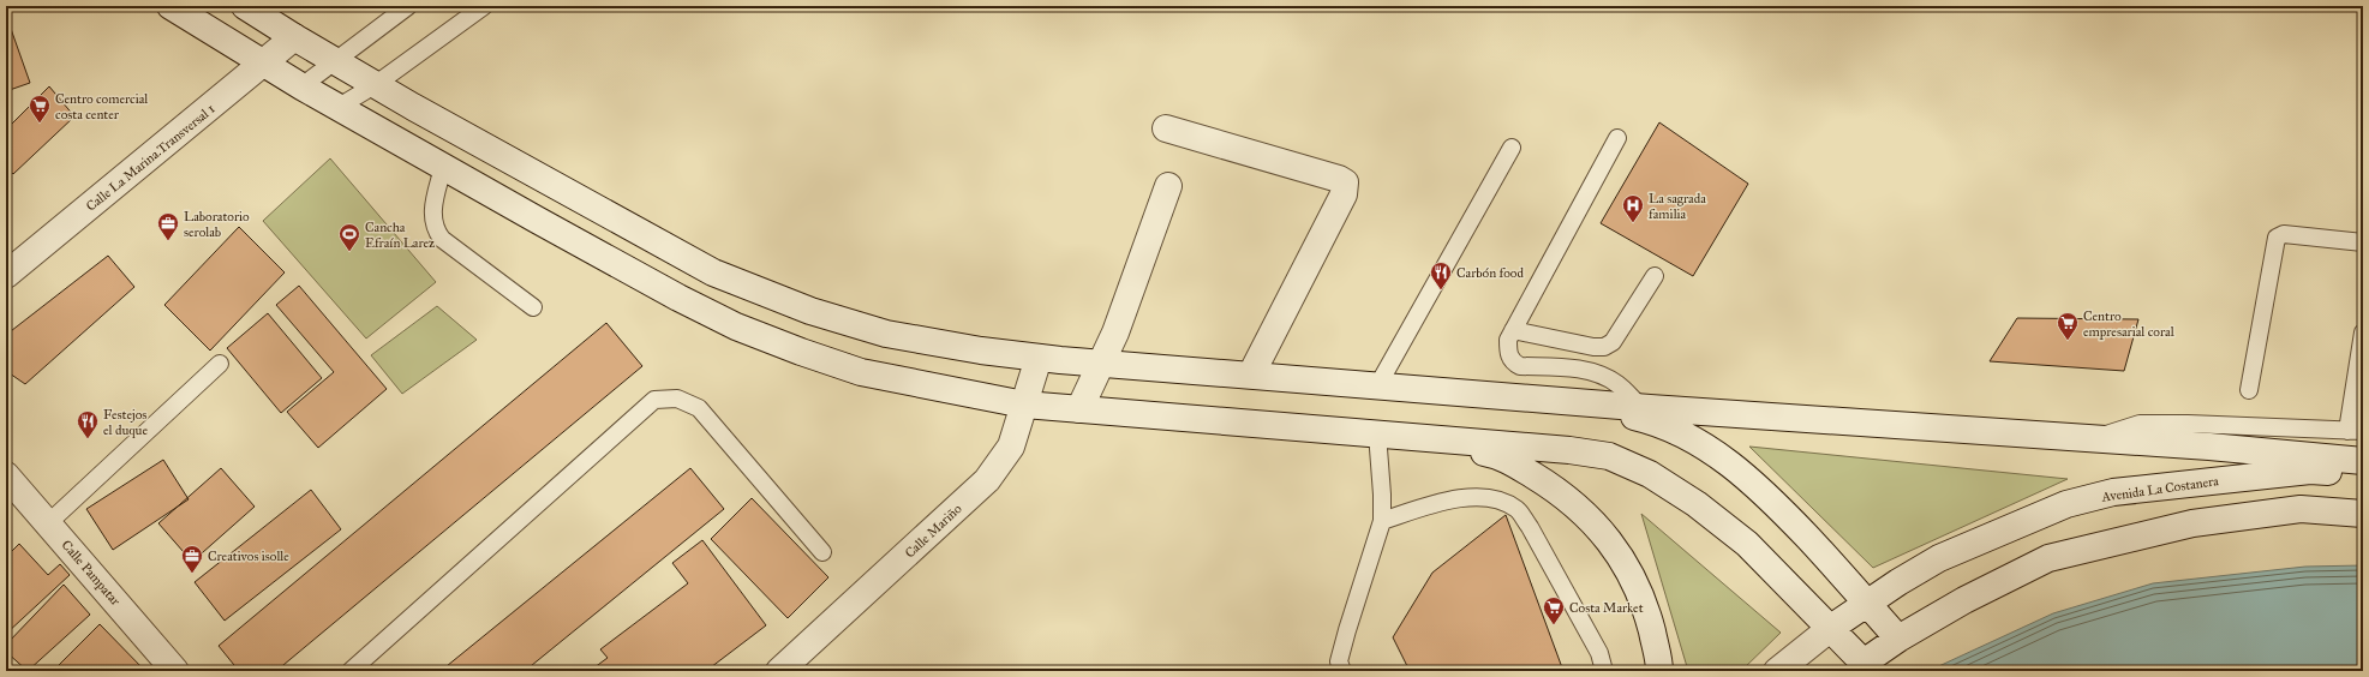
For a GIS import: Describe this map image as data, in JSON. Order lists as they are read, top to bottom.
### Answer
{
  "streets": {
    "street": [
      "Calle La Marina.Transversal 1",
      "Avenida La Costanera",
      "Calle Mariño",
      "Calle Pampatar"
    ]
  },
  "places": {
    "supermarket": ["Centro comercial costa center", "Centro empresarial coral", "Costa Market"],
    "hospital": ["La sagrada familia"],
    "office": ["Laboratorio serolab", "Creativos isolle"],
    "sports": ["Cancha Efraín Larez"],
    "restaurant": ["Carbón food", "Festejos el duque"]
  }
}
